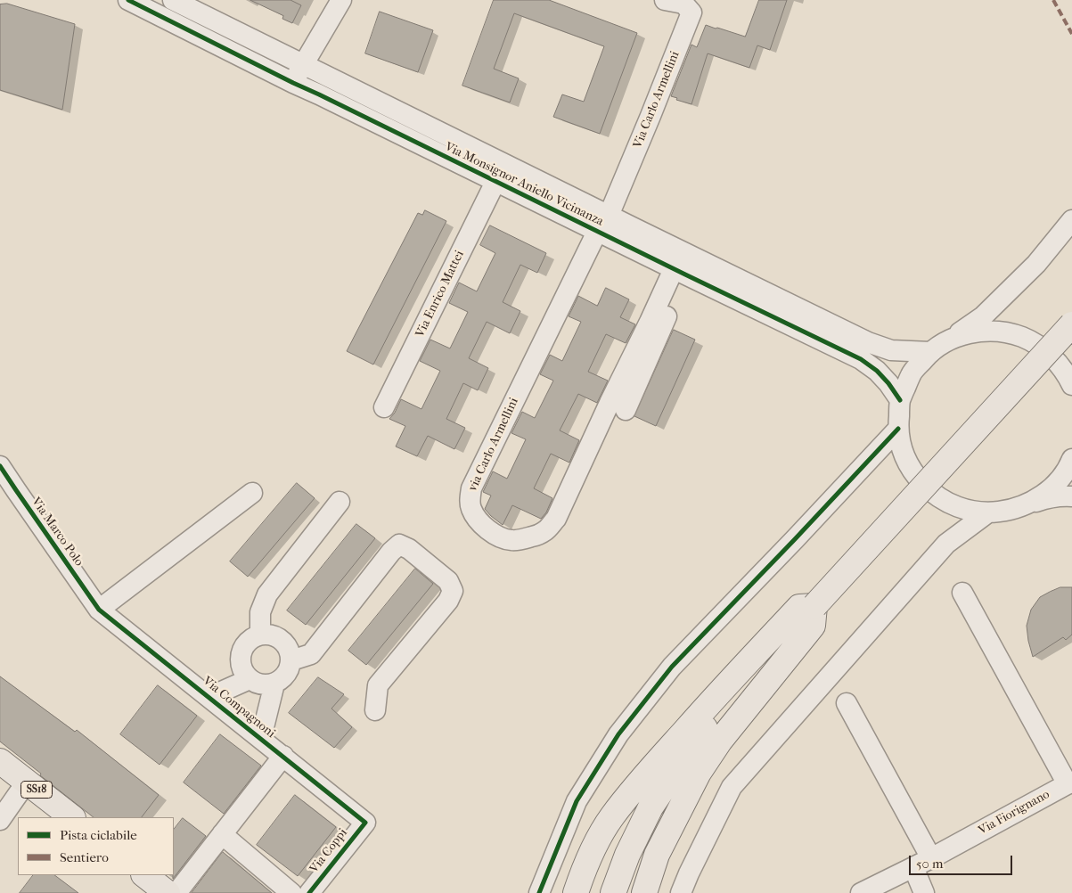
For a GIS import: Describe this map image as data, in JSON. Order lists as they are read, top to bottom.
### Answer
{
  "streets": {
    "main road": ["SS18"],
    "street": [
      "Via Carlo Armellini",
      "Via Monsignor Aniello Vicinanza",
      "Via Enrico Mattei",
      "via Carlo Armellini",
      "Via Marco Polo",
      "Via Compagnoni",
      "Via Fiorignano",
      "Via Coppi"
    ]
  },
  "crossings": [
    ["Via Carlo Armellini", "Via Monsignor Aniello Vicinanza"],
    ["Via Monsignor Aniello Vicinanza", "Via Enrico Mattei"],
    ["Via Monsignor Aniello Vicinanza", "via Carlo Armellini"],
    ["Via Marco Polo", "Via Compagnoni"],
    ["Via Compagnoni", "Via Coppi"]
  ],
  "legend": ["Pista ciclabile", "Sentiero"],
  "scale_bar": "50 m"
}
